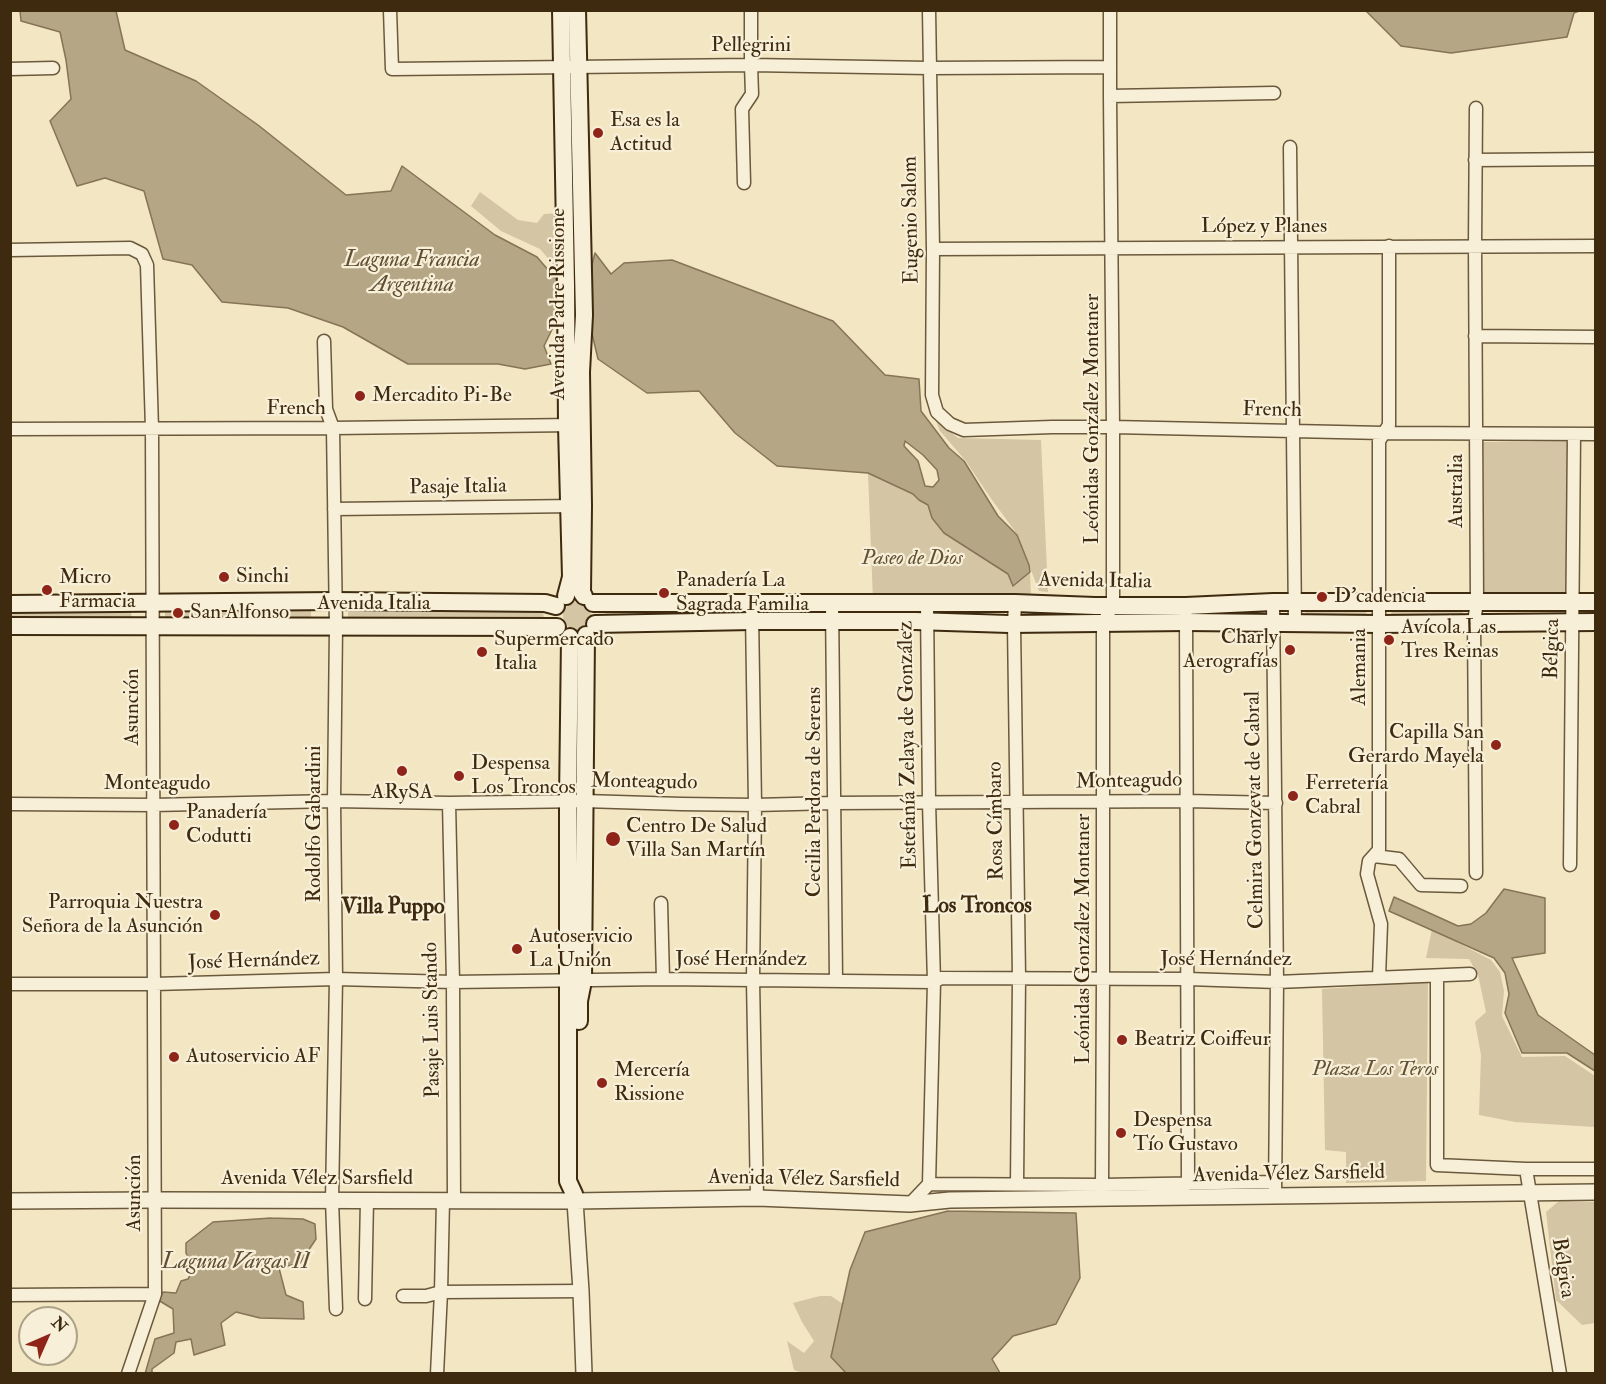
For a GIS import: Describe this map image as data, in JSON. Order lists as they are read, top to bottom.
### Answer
{
  "streets": {
    "main road": ["Avenida Padre Rissione", "Avenida Italia"],
    "street": [
      "Pellegrini",
      "Eugenio Salom",
      "López y Planes",
      "French",
      "Leónidas González Montaner",
      "Pasaje Italia",
      "Australia",
      "Bélgica",
      "Alemania",
      "Asunción",
      "Estefanía Zelaya de González",
      "Monteagudo",
      "Cecilia Perdora de Serens",
      "Celmira Gonzevat de Cabral",
      "Rosa Címbaro",
      "Rodolfo Gabardini",
      "José Hernández",
      "Pasaje Luis Stando",
      "Avenida Vélez Sarsfield"
    ]
  },
  "crossings": [
    ["Pellegrini", "Eugenio Salom"],
    ["Pellegrini", "Avenida Padre Rissione"],
    ["Pellegrini", "Leónidas González Montaner"],
    ["Eugenio Salom", "López y Planes"],
    ["Eugenio Salom", "French"],
    ["López y Planes", "Leónidas González Montaner"],
    ["López y Planes", "Australia"],
    ["López y Planes", "Alemania"],
    ["Avenida Padre Rissione", "French"],
    ["Avenida Padre Rissione", "Pasaje Italia"],
    ["Avenida Padre Rissione", "Avenida Italia"],
    ["French", "Leónidas González Montaner"],
    ["French", "Australia"],
    ["French", "Bélgica"],
    ["French", "Alemania"],
    ["French", "Asunción"],
    ["French", "Rodolfo Gabardini"],
    ["Leónidas González Montaner", "Avenida Italia"],
    ["Leónidas González Montaner", "Monteagudo"],
    ["Leónidas González Montaner", "José Hernández"],
    ["Leónidas González Montaner", "Avenida Vélez Sarsfield"],
    ["Pasaje Italia", "Rodolfo Gabardini"],
    ["Australia", "Avenida Italia"],
    ["Avenida Italia", "Bélgica"],
    ["Avenida Italia", "Alemania"],
    ["Avenida Italia", "Asunción"],
    ["Avenida Italia", "Estefanía Zelaya de González"],
    ["Avenida Italia", "Cecilia Perdora de Serens"],
    ["Avenida Italia", "Celmira Gonzevat de Cabral"],
    ["Avenida Italia", "Rosa Címbaro"],
    ["Avenida Italia", "Rodolfo Gabardini"],
    ["Bélgica", "Avenida Vélez Sarsfield"],
    ["Alemania", "José Hernández"],
    ["Asunción", "Monteagudo"],
    ["Asunción", "José Hernández"],
    ["Asunción", "Avenida Vélez Sarsfield"],
    ["Estefanía Zelaya de González", "Monteagudo"],
    ["Estefanía Zelaya de González", "José Hernández"],
    ["Estefanía Zelaya de González", "Avenida Vélez Sarsfield"],
    ["Monteagudo", "Cecilia Perdora de Serens"],
    ["Monteagudo", "Celmira Gonzevat de Cabral"],
    ["Monteagudo", "Rosa Címbaro"],
    ["Monteagudo", "Rodolfo Gabardini"],
    ["Monteagudo", "Pasaje Luis Stando"],
    ["Cecilia Perdora de Serens", "José Hernández"],
    ["Celmira Gonzevat de Cabral", "José Hernández"],
    ["Celmira Gonzevat de Cabral", "Avenida Vélez Sarsfield"],
    ["Rosa Címbaro", "José Hernández"],
    ["Rosa Címbaro", "Avenida Vélez Sarsfield"],
    ["Rodolfo Gabardini", "José Hernández"],
    ["Rodolfo Gabardini", "Avenida Vélez Sarsfield"],
    ["José Hernández", "Pasaje Luis Stando"],
    ["Pasaje Luis Stando", "Avenida Vélez Sarsfield"]
  ],
  "districts": ["Los Troncos", "Villa Puppo"],
  "water": ["Laguna Francia Argentina", "Laguna Vargas II"],
  "parks": ["Paseo de Dios", "Plaza Los Teros"],
  "places": [
    "Esa es la Actitud",
    "Mercadito Pi-Be",
    "Sinchi",
    "Micro Farmacia",
    "Panadería La Sagrada Familia",
    "D'cadencia",
    "San Alfonso",
    "Avícola Las Tres Reinas",
    "Charly Aerografías",
    "Supermercado Italia",
    "Capilla San Gerardo Mayela",
    "ARySA",
    "Despensa Los Troncos",
    "Ferretería Cabral",
    "Panadería Codutti",
    "Centro De Salud Villa San Martín",
    "Parroquia Nuestra Señora de la Asunción",
    "Autoservicio La Unión",
    "Beatriz Coiffeur",
    "Autoservicio AF",
    "Mercería Rissione",
    "Despensa Tío Gustavo"
  ],
  "north": "top right"
}
